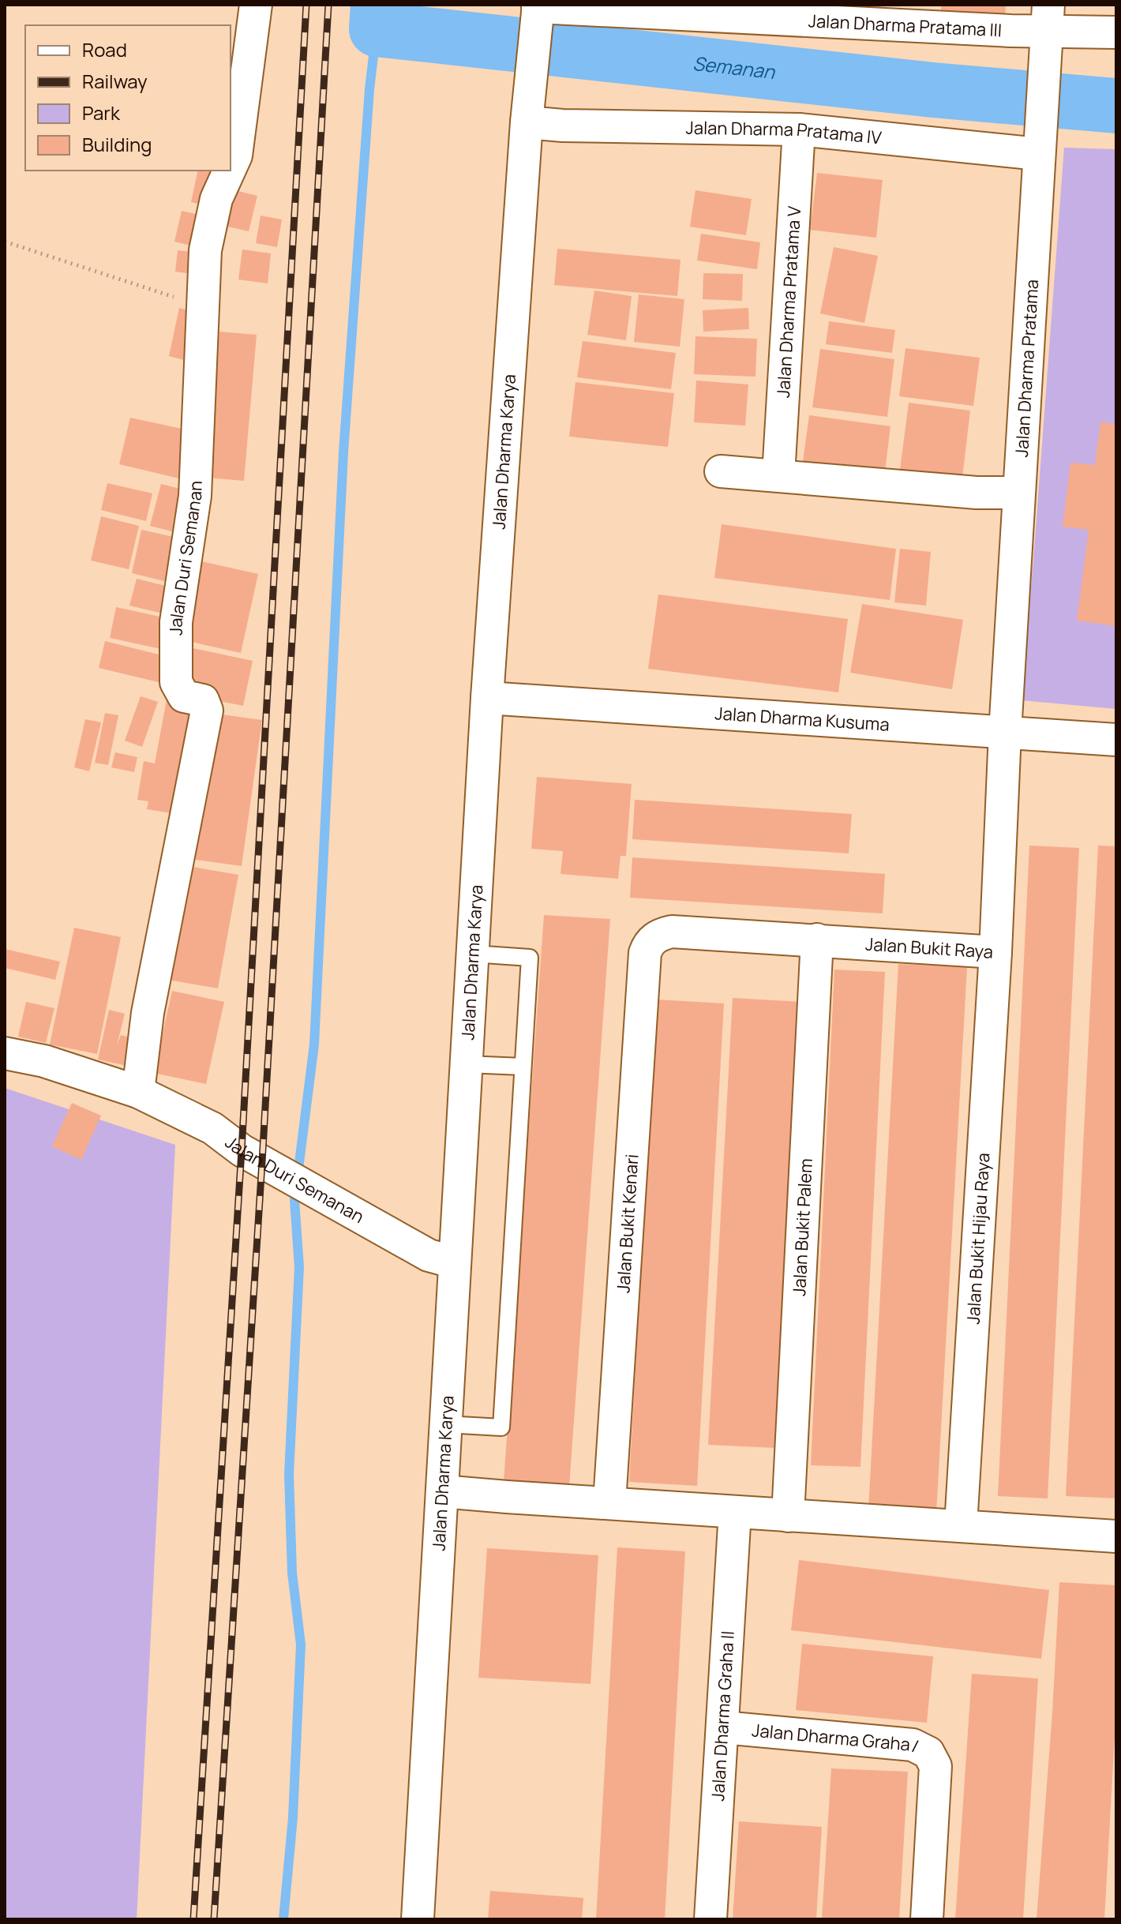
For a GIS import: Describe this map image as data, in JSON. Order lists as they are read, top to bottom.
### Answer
{
  "streets": {
    "street": [
      "Jalan Dharma Pratama III",
      "Jalan Dharma Pratama IV",
      "Jalan Dharma Pratama V",
      "Jalan Dharma Pratama",
      "Jalan Dharma Karya",
      "Jalan Duri Semanan",
      "Jalan Dharma Kusuma",
      "Jalan Bukit Raya",
      "Jalan Bukit Kenari",
      "Jalan Bukit Palem",
      "Jalan Bukit Hijau Raya",
      "Jalan Dharma Graha II",
      "Jalan Dharma Graha I"
    ]
  },
  "crossings": [
    ["Jalan Dharma Pratama III", "Jalan Dharma Pratama"],
    ["Jalan Dharma Pratama III", "Jalan Dharma Karya"],
    ["Jalan Dharma Pratama IV", "Jalan Dharma Pratama V"],
    ["Jalan Dharma Pratama IV", "Jalan Dharma Pratama"],
    ["Jalan Dharma Pratama IV", "Jalan Dharma Karya"],
    ["Jalan Dharma Pratama", "Jalan Dharma Kusuma"],
    ["Jalan Dharma Pratama", "Jalan Bukit Raya"],
    ["Jalan Dharma Karya", "Jalan Duri Semanan"],
    ["Jalan Dharma Karya", "Jalan Dharma Kusuma"],
    ["Jalan Dharma Kusuma", "Jalan Bukit Raya"],
    ["Jalan Bukit Raya", "Jalan Bukit Kenari"],
    ["Jalan Bukit Raya", "Jalan Bukit Palem"],
    ["Jalan Bukit Raya", "Jalan Bukit Hijau Raya"],
    ["Jalan Dharma Graha II", "Jalan Dharma Graha I"]
  ],
  "water": ["Semanan"],
  "legend": [
    "Road",
    "Railway",
    "Park",
    "Building"
  ]
}
